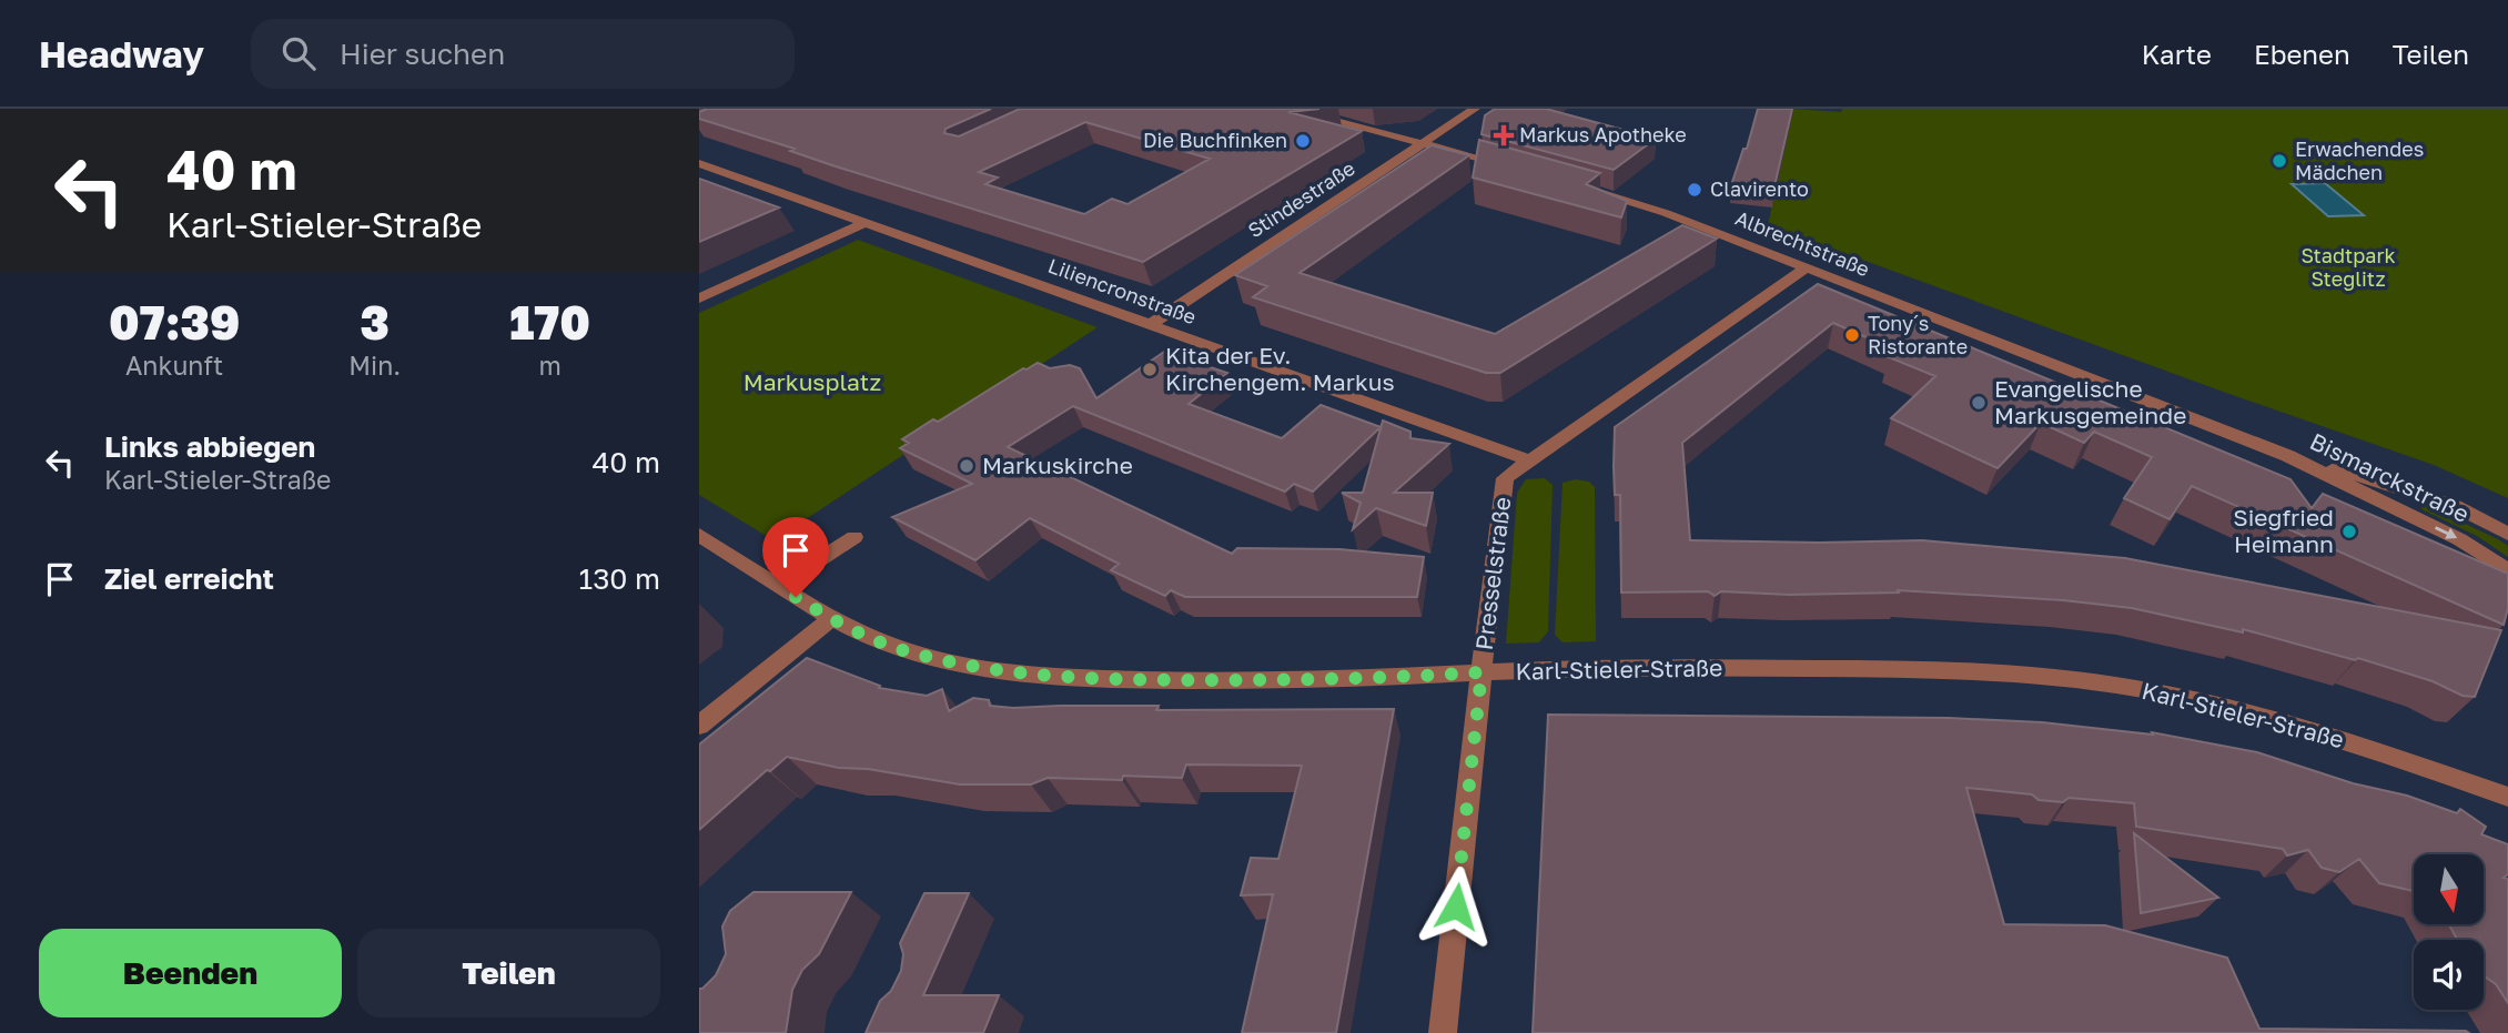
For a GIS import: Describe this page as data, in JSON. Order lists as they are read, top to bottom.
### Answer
{
  "streets": {
    "street": [
      "Stindestraße",
      "Albrechtstraße",
      "Liliencronstraße",
      "Bismarckstraße",
      "Presselstraße",
      "Karl-Stieler-Straße"
    ]
  },
  "crossings": [
    ["Stindestraße", "Liliencronstraße"],
    ["Albrechtstraße", "Bismarckstraße"],
    ["Albrechtstraße", "Presselstraße"],
    ["Liliencronstraße", "Presselstraße"],
    ["Presselstraße", "Karl-Stieler-Straße"]
  ],
  "parks": ["Stadtpark Steglitz", "Markusplatz"],
  "places": {
    "health": ["Markus Apotheke"],
    "other": [
      "Die Buchfinken",
      "Erwachendes Mädchen",
      "Clavirento",
      "Tony´s Ristorante",
      "Kita der Ev. Kirchengem. Markus",
      "Evangelische Markusgemeinde",
      "Markuskirche",
      "Siegfried Heimann"
    ]
  },
  "north": "bottom",
  "page": {
    "header": "Headway",
    "search": "Hier suchen",
    "nav": ["Karte", "Ebenen", "Teilen"],
    "turn": ["40 m", "Karl-Stieler-Straße"],
    "eta": [
      "07:39",
      "Ankunft",
      "3",
      "Min.",
      "170",
      "m"
    ],
    "list": [
      {
        "name": "Links abbiegen",
        "note": "Karl-Stieler-Straße",
        "value": "40 m"
      },
      {
        "name": "Ziel erreicht",
        "value": "130 m"
      }
    ],
    "buttons": ["Beenden", "Teilen"]
  }
}
